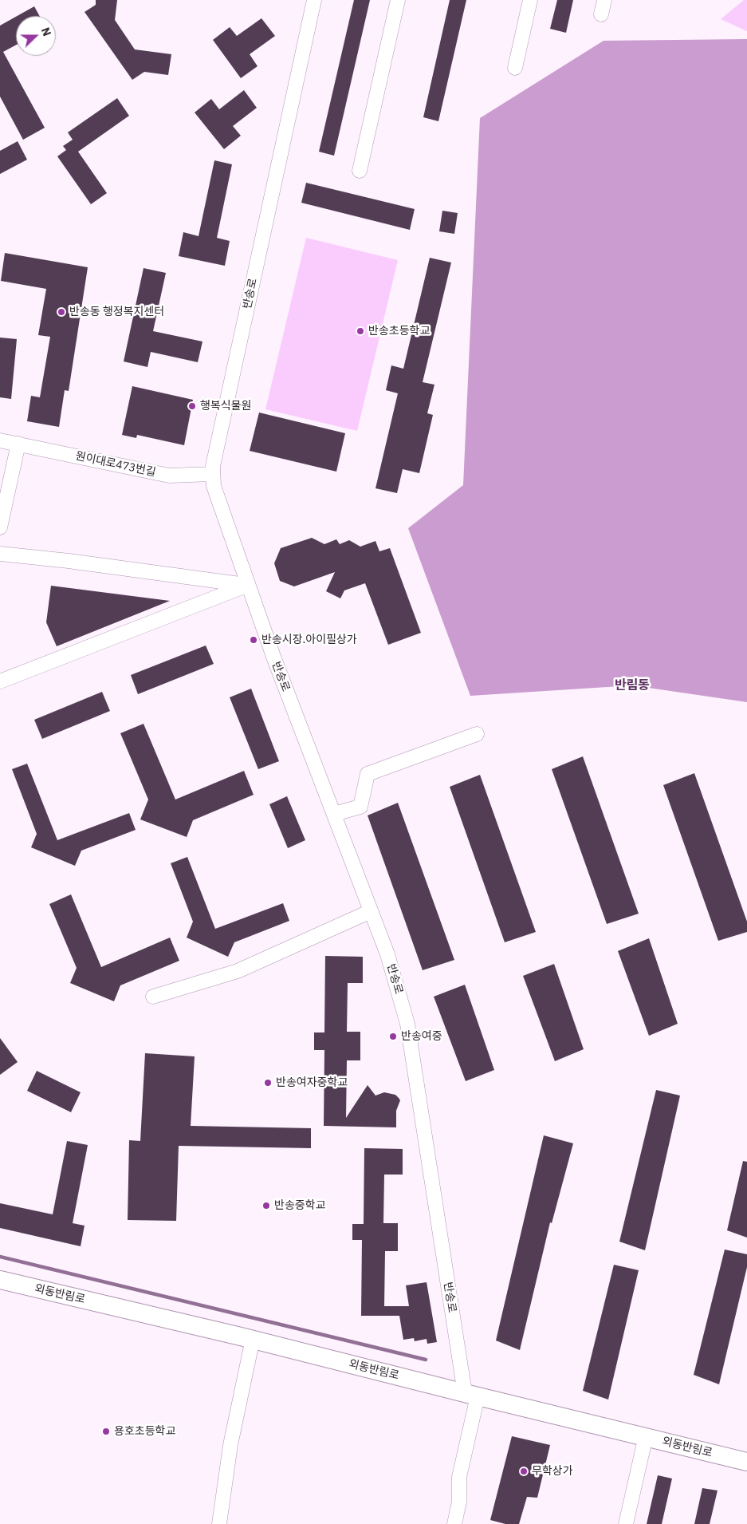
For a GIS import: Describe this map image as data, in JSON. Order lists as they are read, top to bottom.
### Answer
{
  "streets": {
    "main road": ["외동반림로"],
    "street": ["반송로", "원이대로473번길"]
  },
  "crossings": [
    ["반송로", "원이대로473번길"],
    ["반송로", "외동반림로"]
  ],
  "districts": ["반림동"],
  "places": [
    "반송동 행정복지센터",
    "반송초등학교",
    "행복식물원",
    "반송시장.아이필상가",
    "반송여중",
    "반송여자중학교",
    "반송중학교",
    "용호초등학교",
    "무학상가"
  ],
  "north": "right"
}
